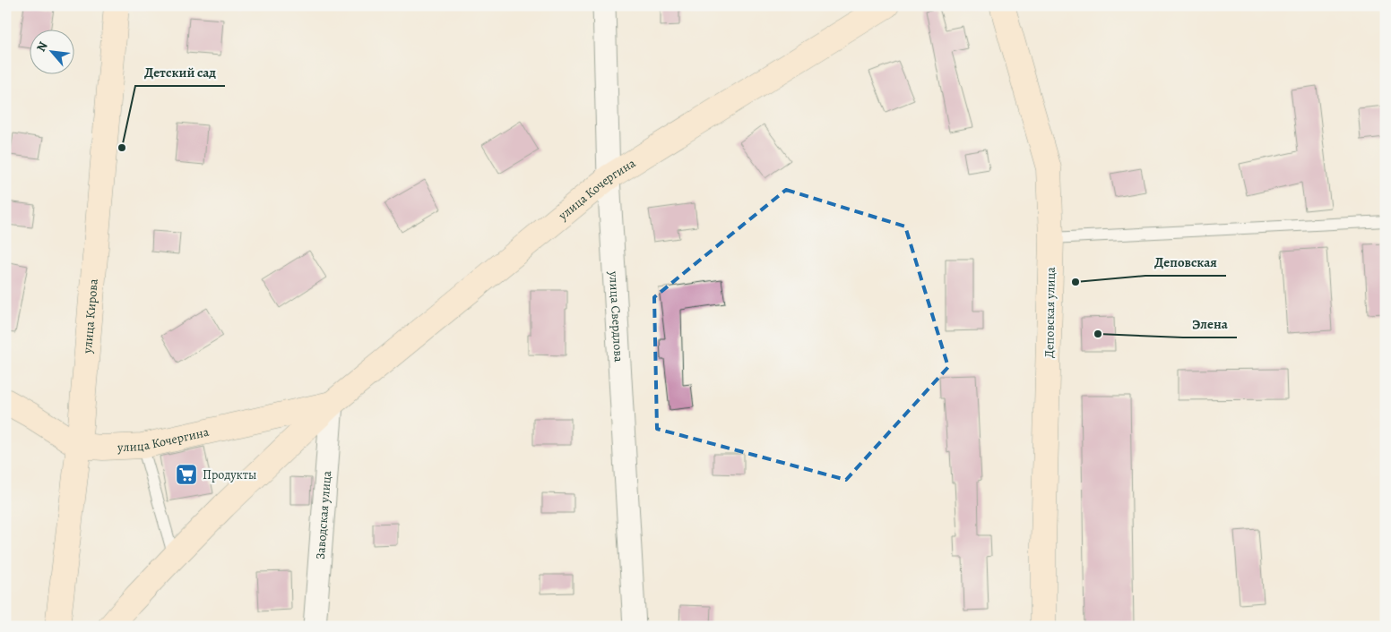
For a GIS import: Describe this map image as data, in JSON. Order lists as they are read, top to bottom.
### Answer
{
  "streets": {
    "street": [
      "улица Кочергина",
      "Деповская улица",
      "улица Кирова",
      "улица Свердлова",
      "Заводская улица"
    ]
  },
  "crossings": [
    ["улица Кочергина", "улица Кирова"],
    ["улица Кочергина", "улица Свердлова"],
    ["улица Кочергина", "Заводская улица"]
  ],
  "places": {
    "other": ["Детский сад", "Деповская", "Элена"],
    "supermarket": ["Продукты"]
  },
  "north": "top left"
}
